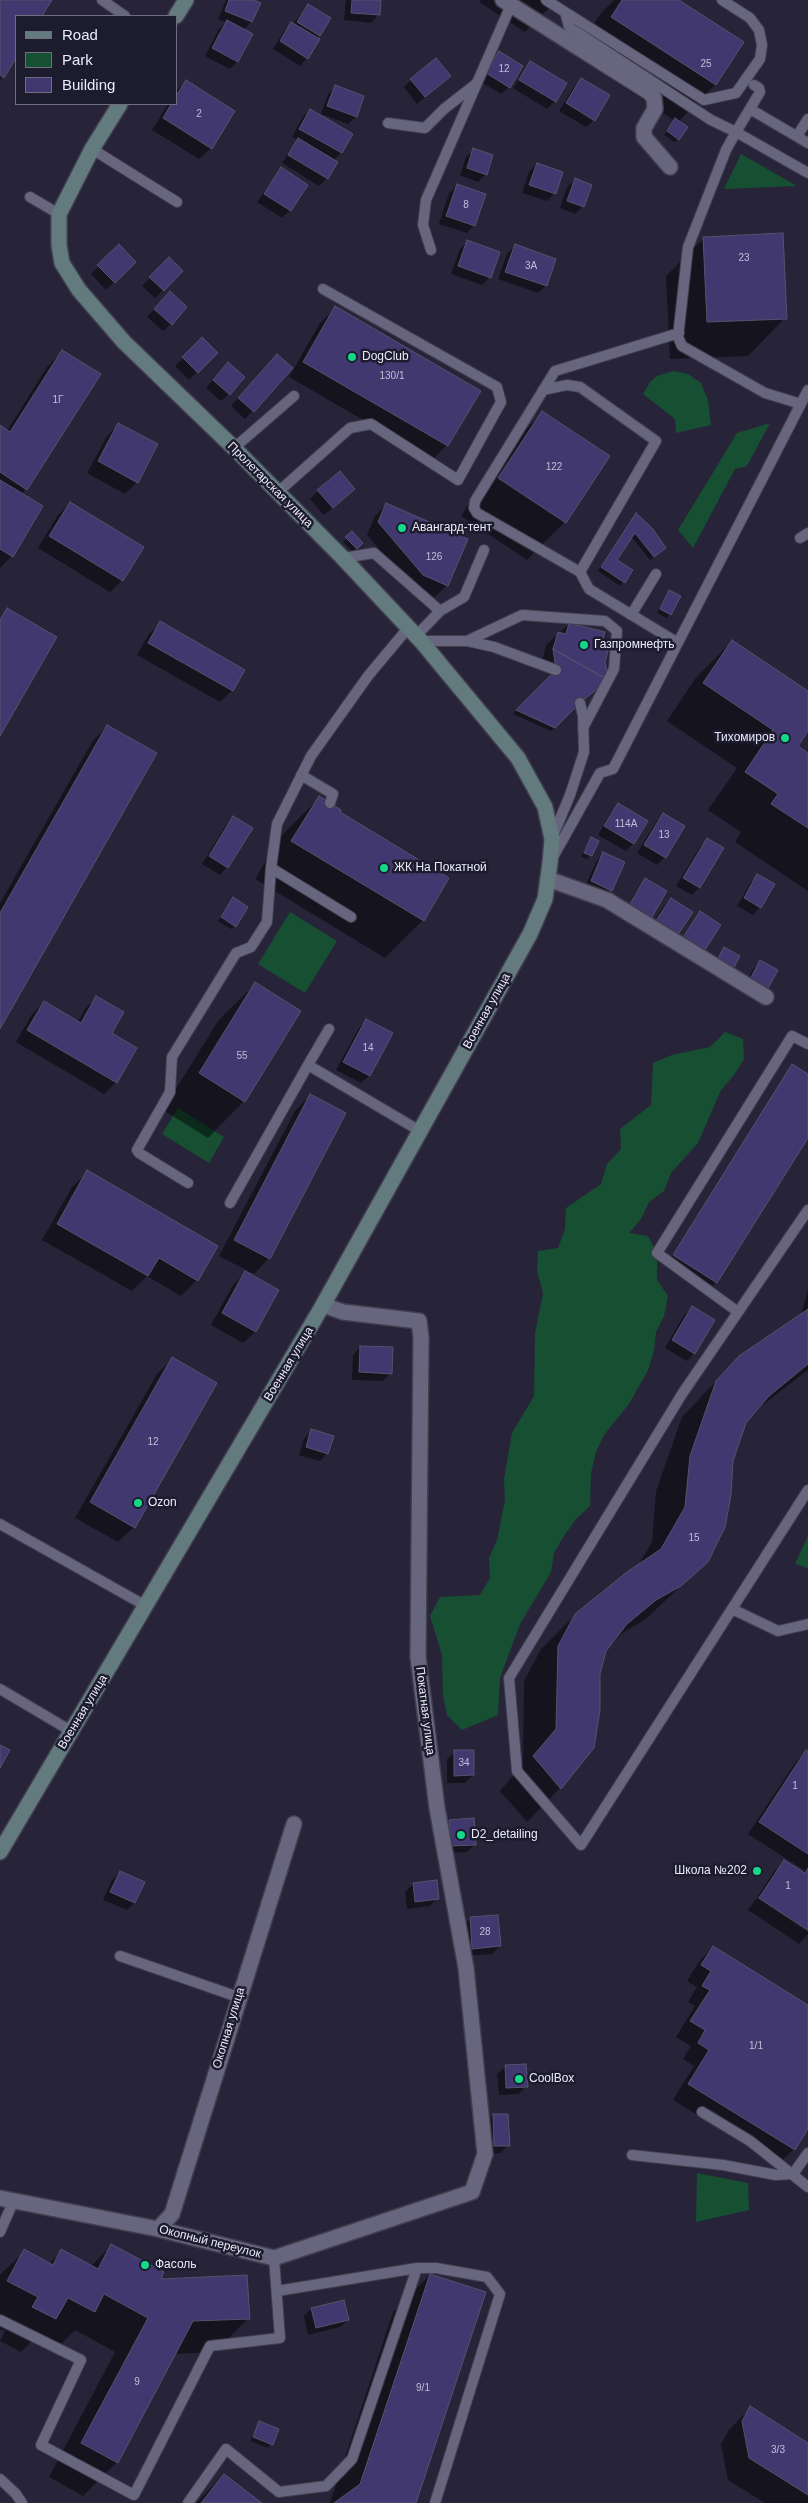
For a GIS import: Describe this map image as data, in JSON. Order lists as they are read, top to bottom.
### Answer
{
  "streets": {
    "main road": ["Пролетарская улица", "Военная улица"],
    "street": ["Покатная улица", "Окопная улица", "Окопный переулок"]
  },
  "crossings": [
    ["Пролетарская улица", "Военная улица"],
    ["Военная улица", "Покатная улица"],
    ["Покатная улица", "Окопный переулок"],
    ["Окопная улица", "Окопный переулок"]
  ],
  "places": [
    "DogClub",
    "Авангард-тент",
    "Газпромнефть",
    "Тихомиров",
    "ЖК На Покатной",
    "Ozon",
    "D2_detailing",
    "Школа №202",
    "CoolBox",
    "Фасоль"
  ],
  "house_numbers": [
    "25",
    "12",
    "2",
    "8",
    "23",
    "3А",
    "130/1",
    "1Г",
    "122",
    "126",
    "114А",
    "13",
    "14",
    "55",
    "12",
    "15",
    "34",
    "1",
    "1",
    "28",
    "1/1",
    "9",
    "9/1",
    "3/3"
  ],
  "legend": ["Road", "Park", "Building"]
}
